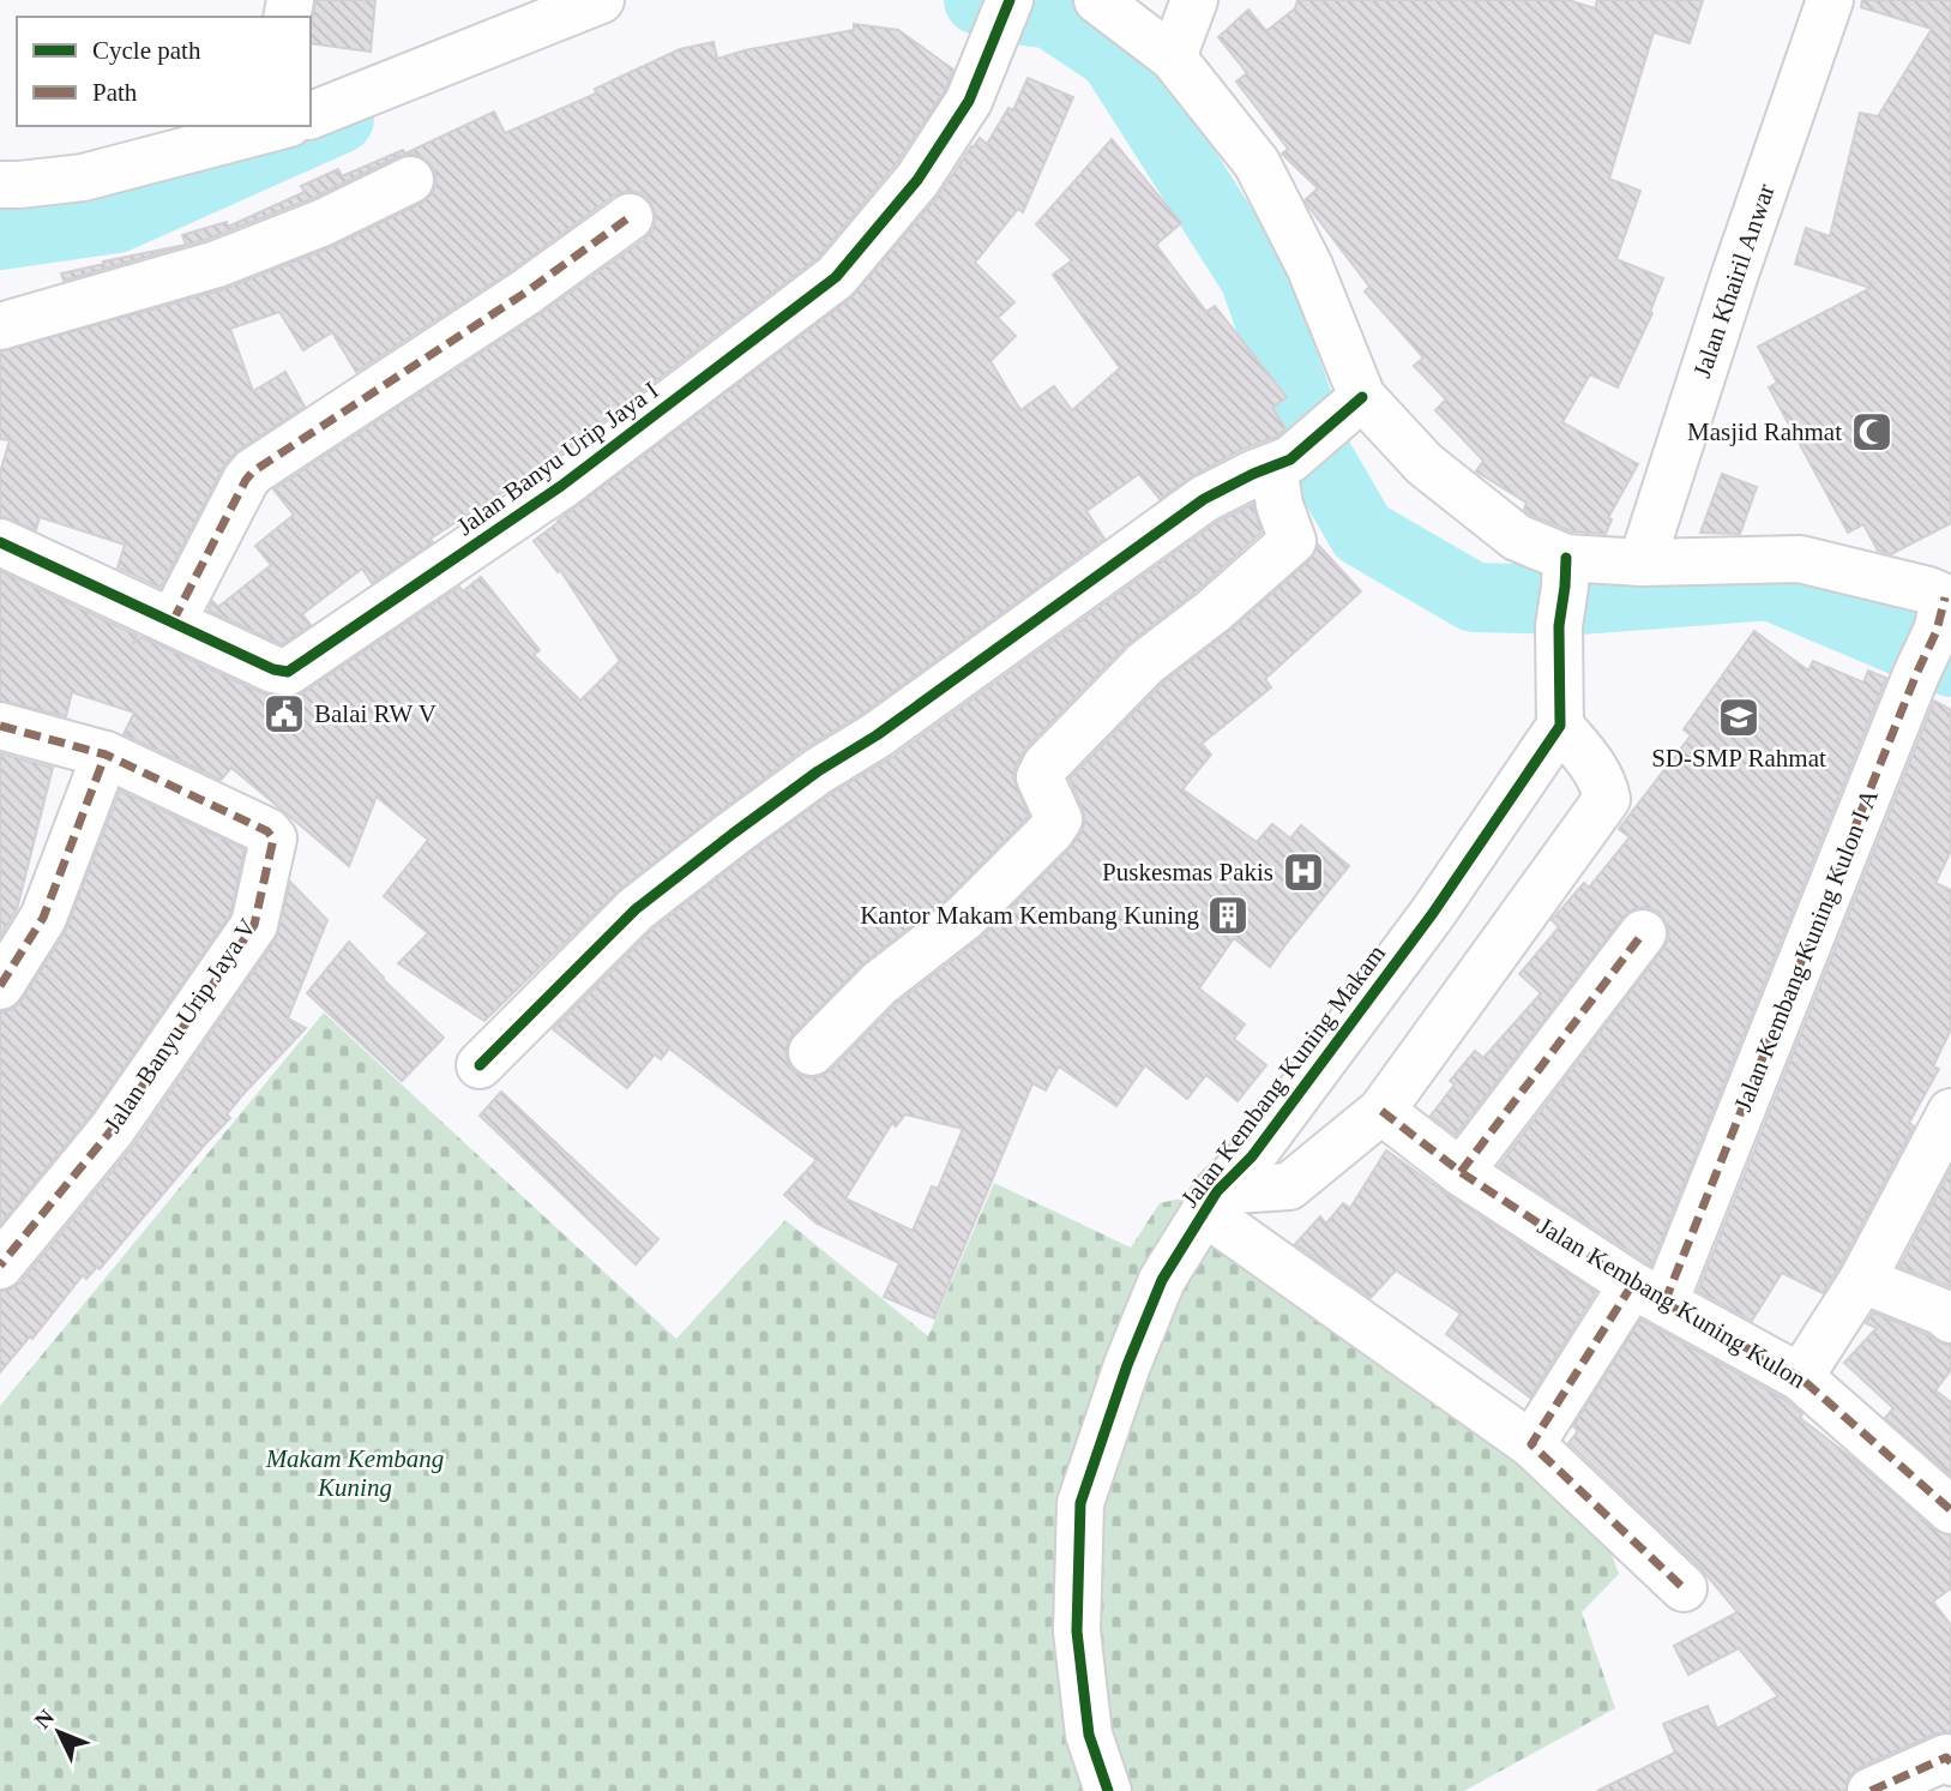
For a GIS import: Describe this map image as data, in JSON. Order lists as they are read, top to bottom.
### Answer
{
  "streets": {
    "street": [
      "Jalan Khairil Anwar",
      "Jalan Banyu Urip Jaya I",
      "Jalan Kembang Kuning Kulon I A",
      "Jalan Banyu Urip Jaya V",
      "Jalan Kembang Kuning Makam",
      "Jalan Kembang Kuning Kulon"
    ]
  },
  "crossings": [
    ["Jalan Kembang Kuning Kulon I A", "Jalan Kembang Kuning Kulon"],
    ["Jalan Kembang Kuning Makam", "Jalan Kembang Kuning Kulon"]
  ],
  "parks": ["Makam Kembang Kuning"],
  "places": {
    "mosque": ["Masjid Rahmat"],
    "public building": ["Balai RW V"],
    "school or university": ["SD-SMP Rahmat"],
    "hospital": ["Puskesmas Pakis"],
    "building": ["Kantor Makam Kembang Kuning"]
  },
  "legend": ["Cycle path", "Path"],
  "north": "top left"
}
